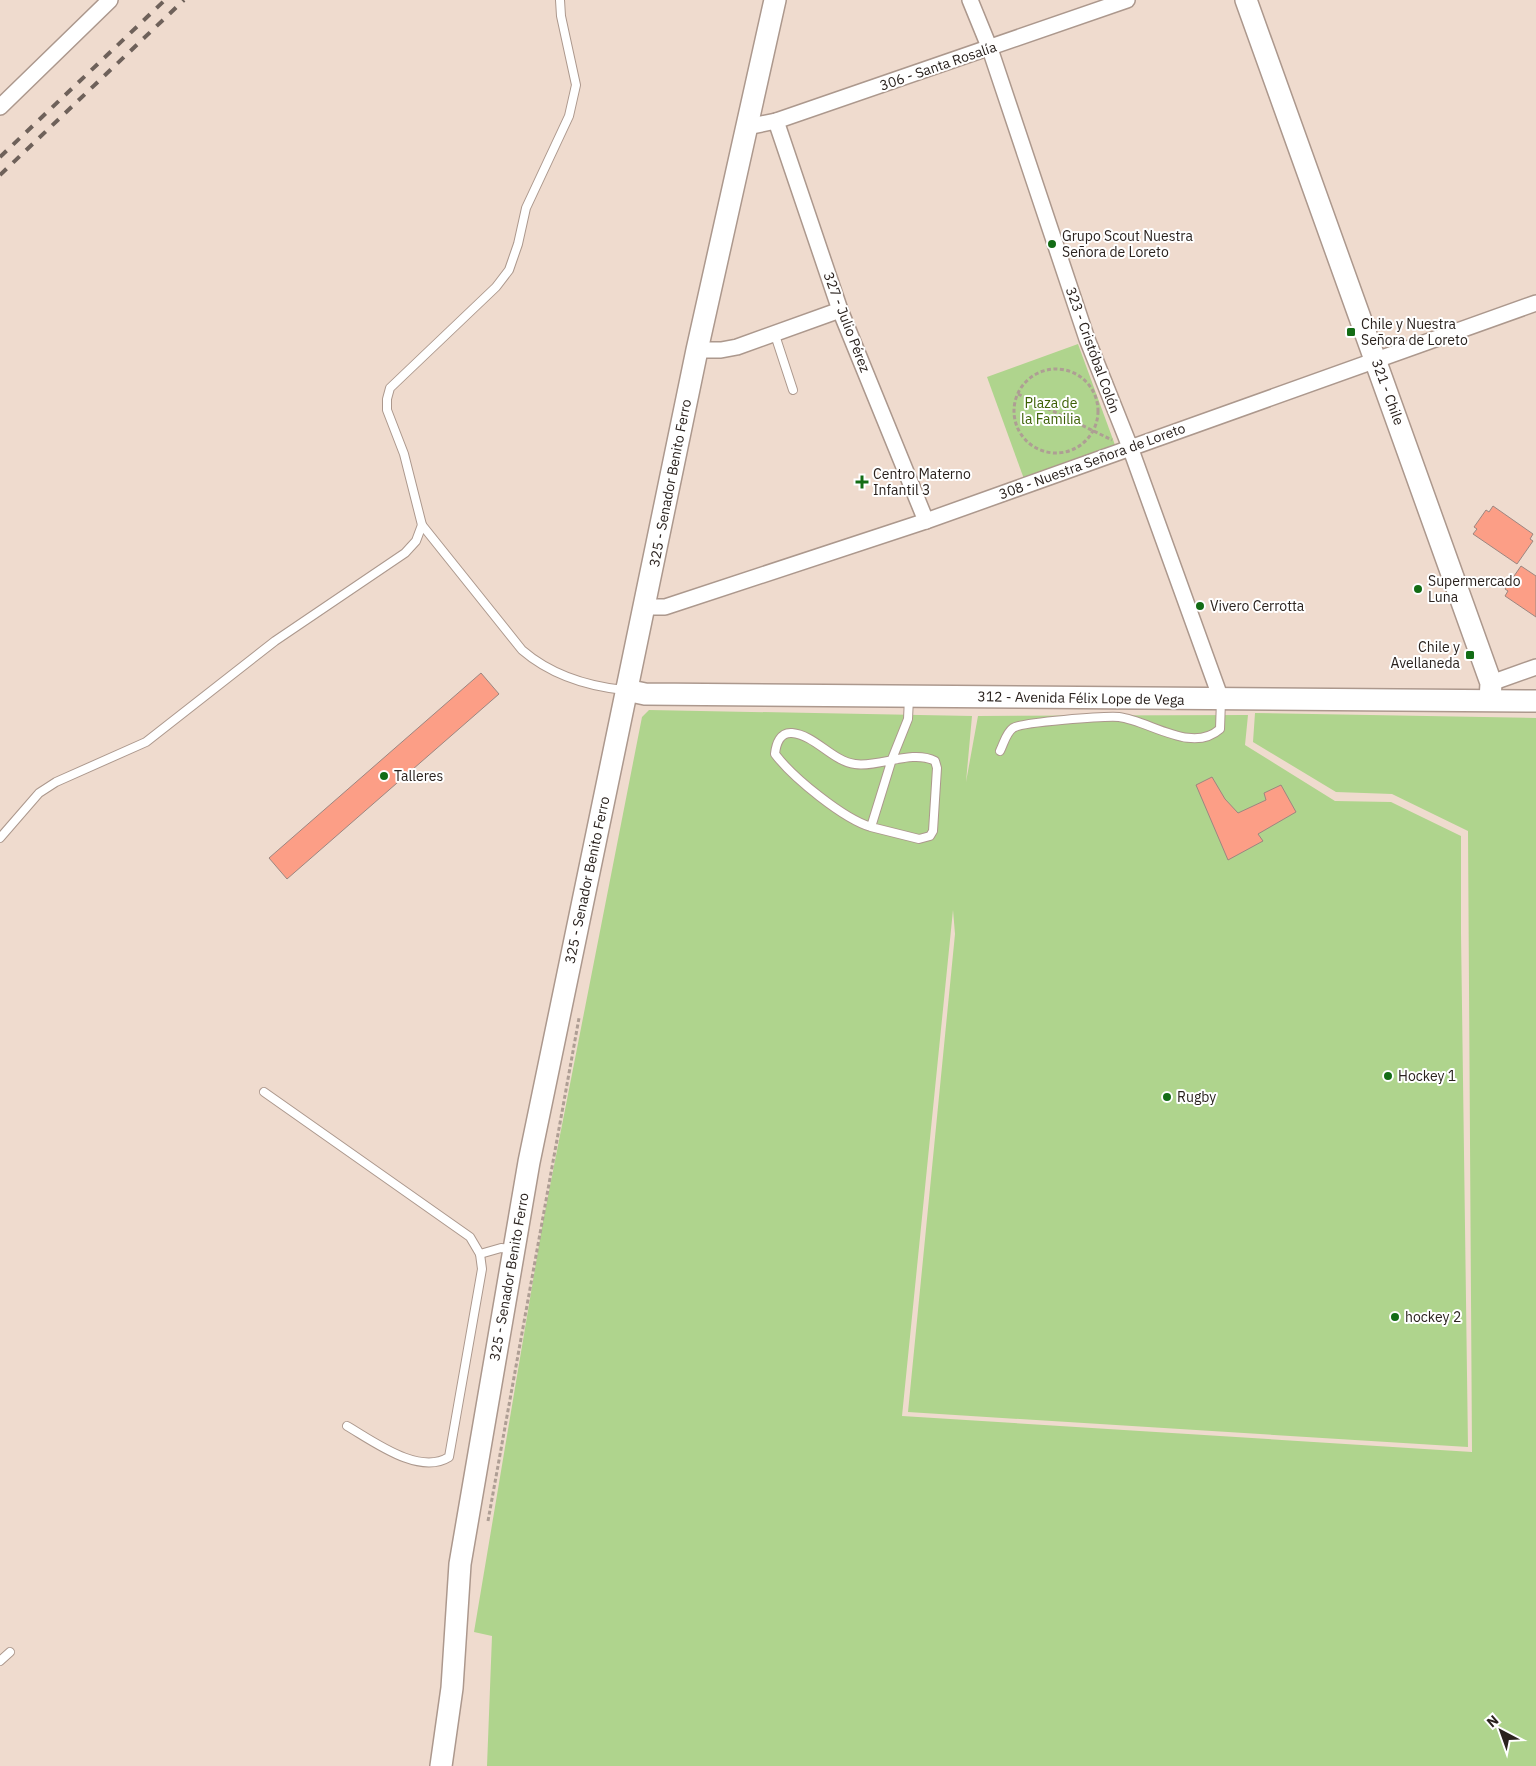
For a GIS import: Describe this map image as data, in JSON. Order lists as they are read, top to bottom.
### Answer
{
  "streets": {
    "main road": ["321 - Chile", "325 - Senador Benito Ferro", "312 - Avenida Félix Lope de Vega"],
    "street": [
      "306 - Santa Rosalía",
      "327 - Julio Pérez",
      "323 - Cristóbal Colón",
      "308 - Nuestra Señora de Loreto"
    ]
  },
  "crossings": [
    ["306 - Santa Rosalía", "327 - Julio Pérez"],
    ["306 - Santa Rosalía", "323 - Cristóbal Colón"],
    ["306 - Santa Rosalía", "325 - Senador Benito Ferro"],
    ["327 - Julio Pérez", "308 - Nuestra Señora de Loreto"],
    ["323 - Cristóbal Colón", "308 - Nuestra Señora de Loreto"],
    ["323 - Cristóbal Colón", "312 - Avenida Félix Lope de Vega"],
    ["321 - Chile", "308 - Nuestra Señora de Loreto"],
    ["321 - Chile", "312 - Avenida Félix Lope de Vega"],
    ["308 - Nuestra Señora de Loreto", "325 - Senador Benito Ferro"],
    ["325 - Senador Benito Ferro", "312 - Avenida Félix Lope de Vega"]
  ],
  "parks": ["Plaza de la Familia"],
  "places": {
    "other": [
      "Grupo Scout Nuestra Señora de Loreto",
      "Supermercado Luna",
      "Vivero Cerrotta",
      "Talleres",
      "Hockey 1",
      "Rugby",
      "hockey 2"
    ],
    "transit": ["Chile y Nuestra Señora de Loreto", "Chile y Avellaneda"],
    "health": ["Centro Materno Infantil 3"]
  },
  "north": "top left"
}
